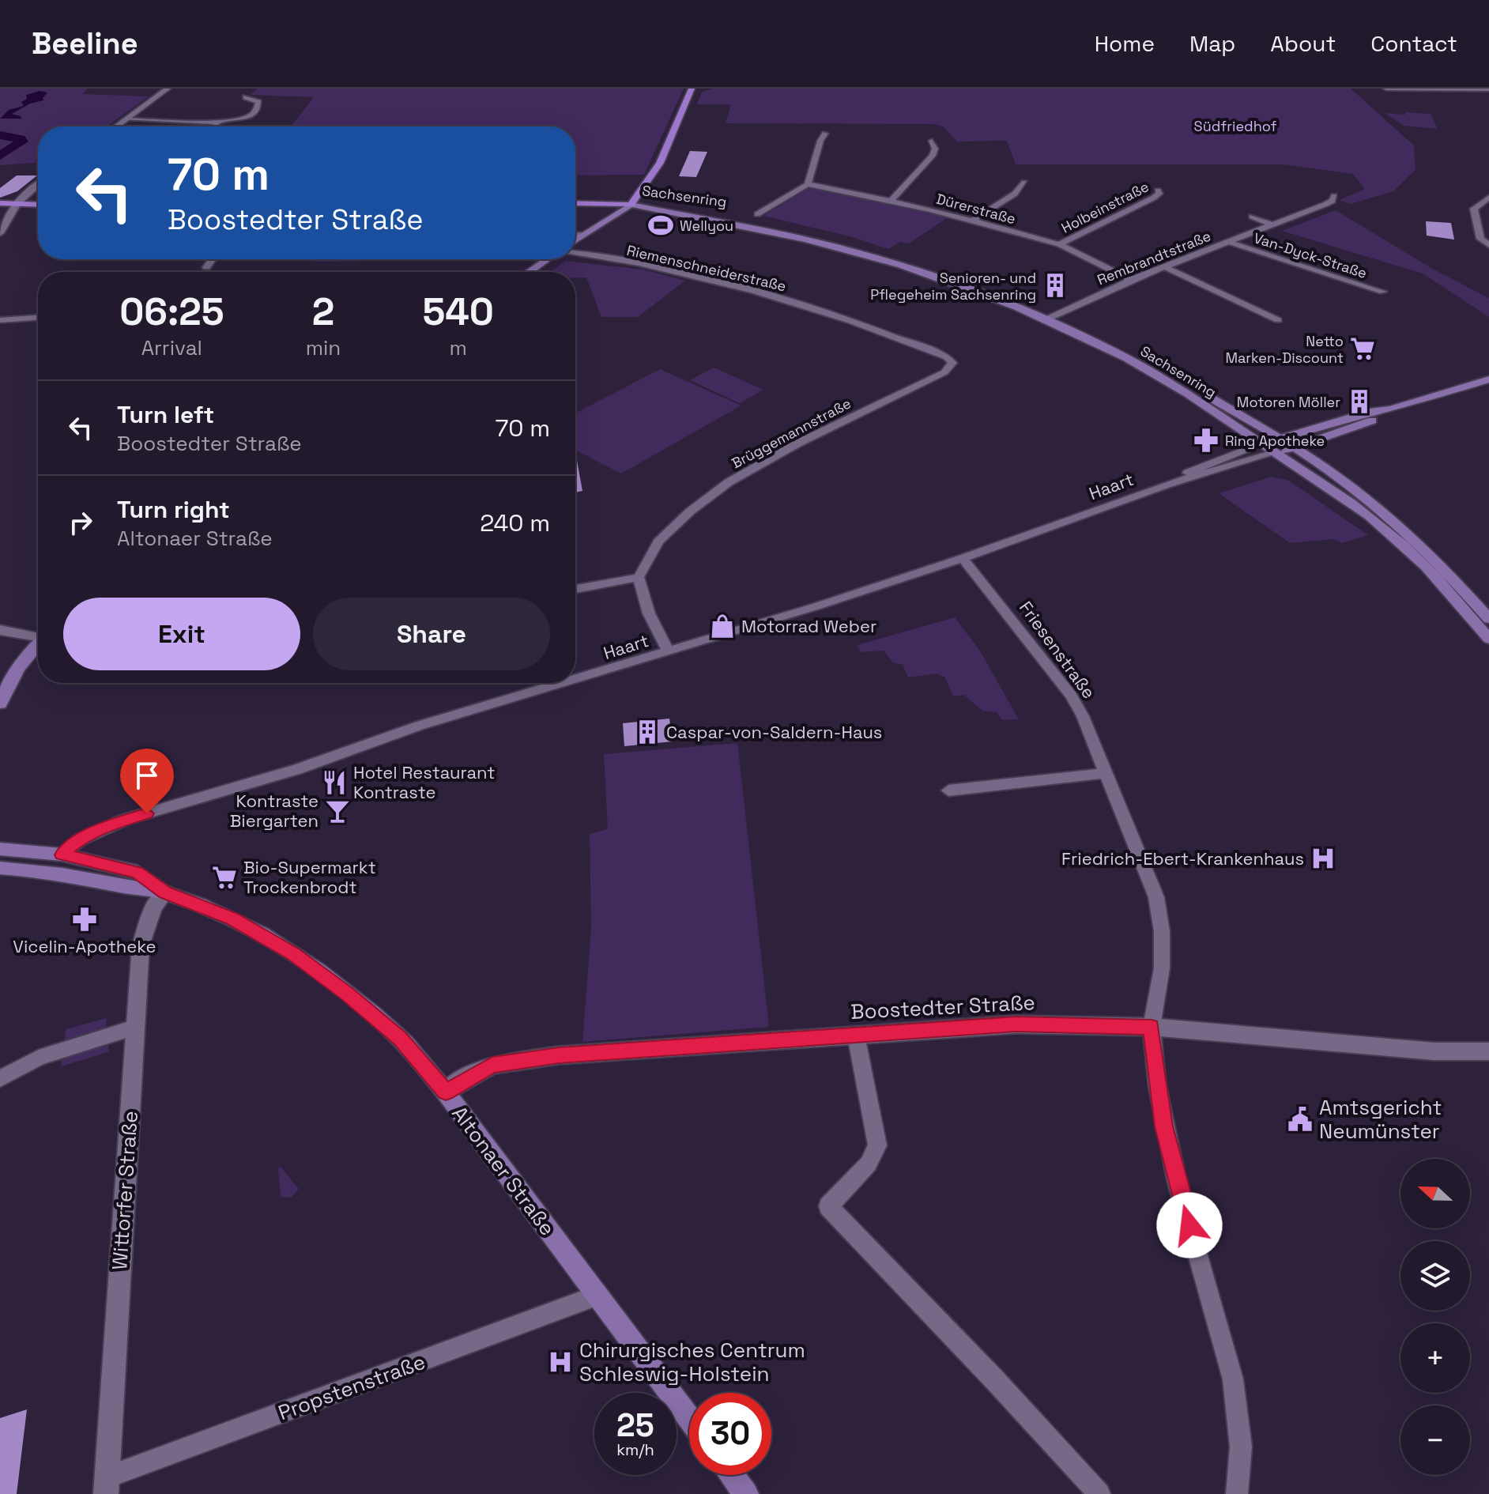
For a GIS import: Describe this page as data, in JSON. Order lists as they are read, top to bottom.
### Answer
{
  "streets": {
    "main road": ["Sachsenring", "Haart", "Altonaer Straße"],
    "street": [
      "Holbeinstraße",
      "Dürerstraße",
      "Van-Dyck-Straße",
      "Rembrandtstraße",
      "Riemenschneiderstraße",
      "Brüggemannstraße",
      "Friesenstraße",
      "Boostedter Straße",
      "Wittorfer Straße",
      "Propstenstraße"
    ]
  },
  "crossings": [
    ["Sachsenring", "Rembrandtstraße"],
    ["Sachsenring", "Haart"],
    ["Holbeinstraße", "Dürerstraße"],
    ["Dürerstraße", "Rembrandtstraße"],
    ["Van-Dyck-Straße", "Rembrandtstraße"],
    ["Riemenschneiderstraße", "Brüggemannstraße"],
    ["Haart", "Friesenstraße"],
    ["Haart", "Altonaer Straße"],
    ["Friesenstraße", "Boostedter Straße"],
    ["Boostedter Straße", "Altonaer Straße"],
    ["Altonaer Straße", "Wittorfer Straße"],
    ["Altonaer Straße", "Propstenstraße"],
    ["Wittorfer Straße", "Propstenstraße"]
  ],
  "parks": ["Südfriedhof"],
  "places": {
    "sports": ["Wellyou"],
    "building": ["Senioren- und Pflegeheim Sachsenring", "Motoren Möller", "Caspar-von-Saldern-Haus"],
    "supermarket": ["Netto Marken-Discount", "Bio-Supermarkt Trockenbrodt"],
    "pharmacy": ["Ring Apotheke", "Vicelin-Apotheke"],
    "shop": ["Motorrad Weber"],
    "restaurant": ["Hotel Restaurant Kontraste"],
    "bar": ["Kontraste Biergarten"],
    "hospital": ["Friedrich-Ebert-Krankenhaus", "Chirurgisches Centrum Schleswig-Holstein"],
    "public building": ["Amtsgericht Neumünster"]
  },
  "north": "left",
  "page": {
    "header": "Beeline",
    "nav": [
      "Home",
      "Map",
      "About",
      "Contact"
    ],
    "turn": ["70 m", "Boostedter Straße"],
    "eta": [
      "06:25",
      "Arrival",
      "2",
      "min",
      "540",
      "m"
    ],
    "list": [
      {
        "name": "Turn left",
        "note": "Boostedter Straße",
        "value": "70 m"
      },
      {
        "name": "Turn right",
        "note": "Altonaer Straße",
        "value": "240 m"
      }
    ],
    "buttons": ["Exit", "Share"],
    "map_buttons": ["+", "−"],
    "speed": "25 km/h",
    "limit": "30"
  }
}
